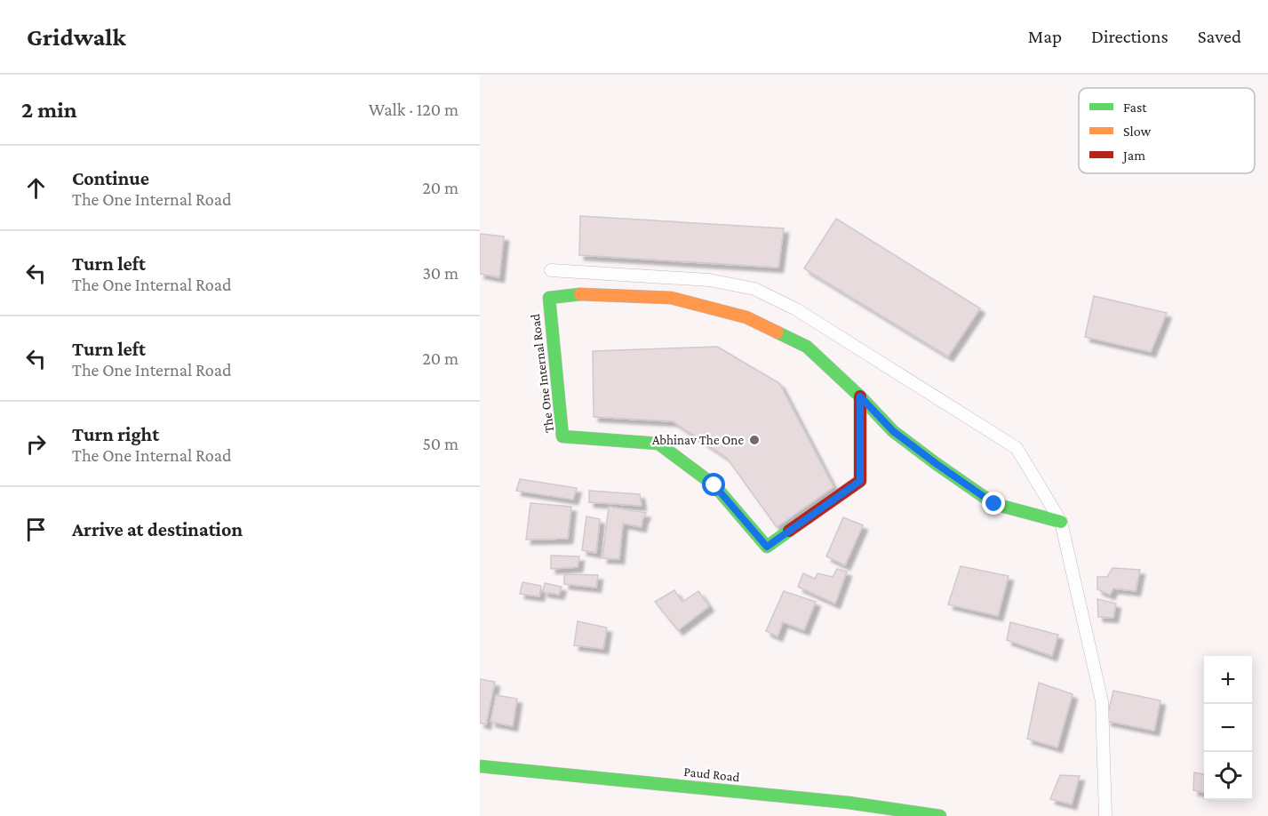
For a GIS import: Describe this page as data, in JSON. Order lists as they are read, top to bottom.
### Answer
{
  "streets": {
    "street": ["The One Internal Road", "Paud Road"]
  },
  "places": ["Abhinav The One"],
  "legend": ["Fast", "Slow", "Jam"],
  "page": {
    "header": "Gridwalk",
    "nav": ["Map", "Directions", "Saved"],
    "heading": ["2 min", "Walk · 120 m"],
    "list": [
      ["Continue", "The One Internal Road", "20 m"],
      ["Turn left", "The One Internal Road", "30 m"],
      ["Turn left", "The One Internal Road", "20 m"],
      ["Turn right", "The One Internal Road", "50 m"],
      "Arrive at destination"
    ],
    "map_buttons": ["+", "−"]
  }
}
